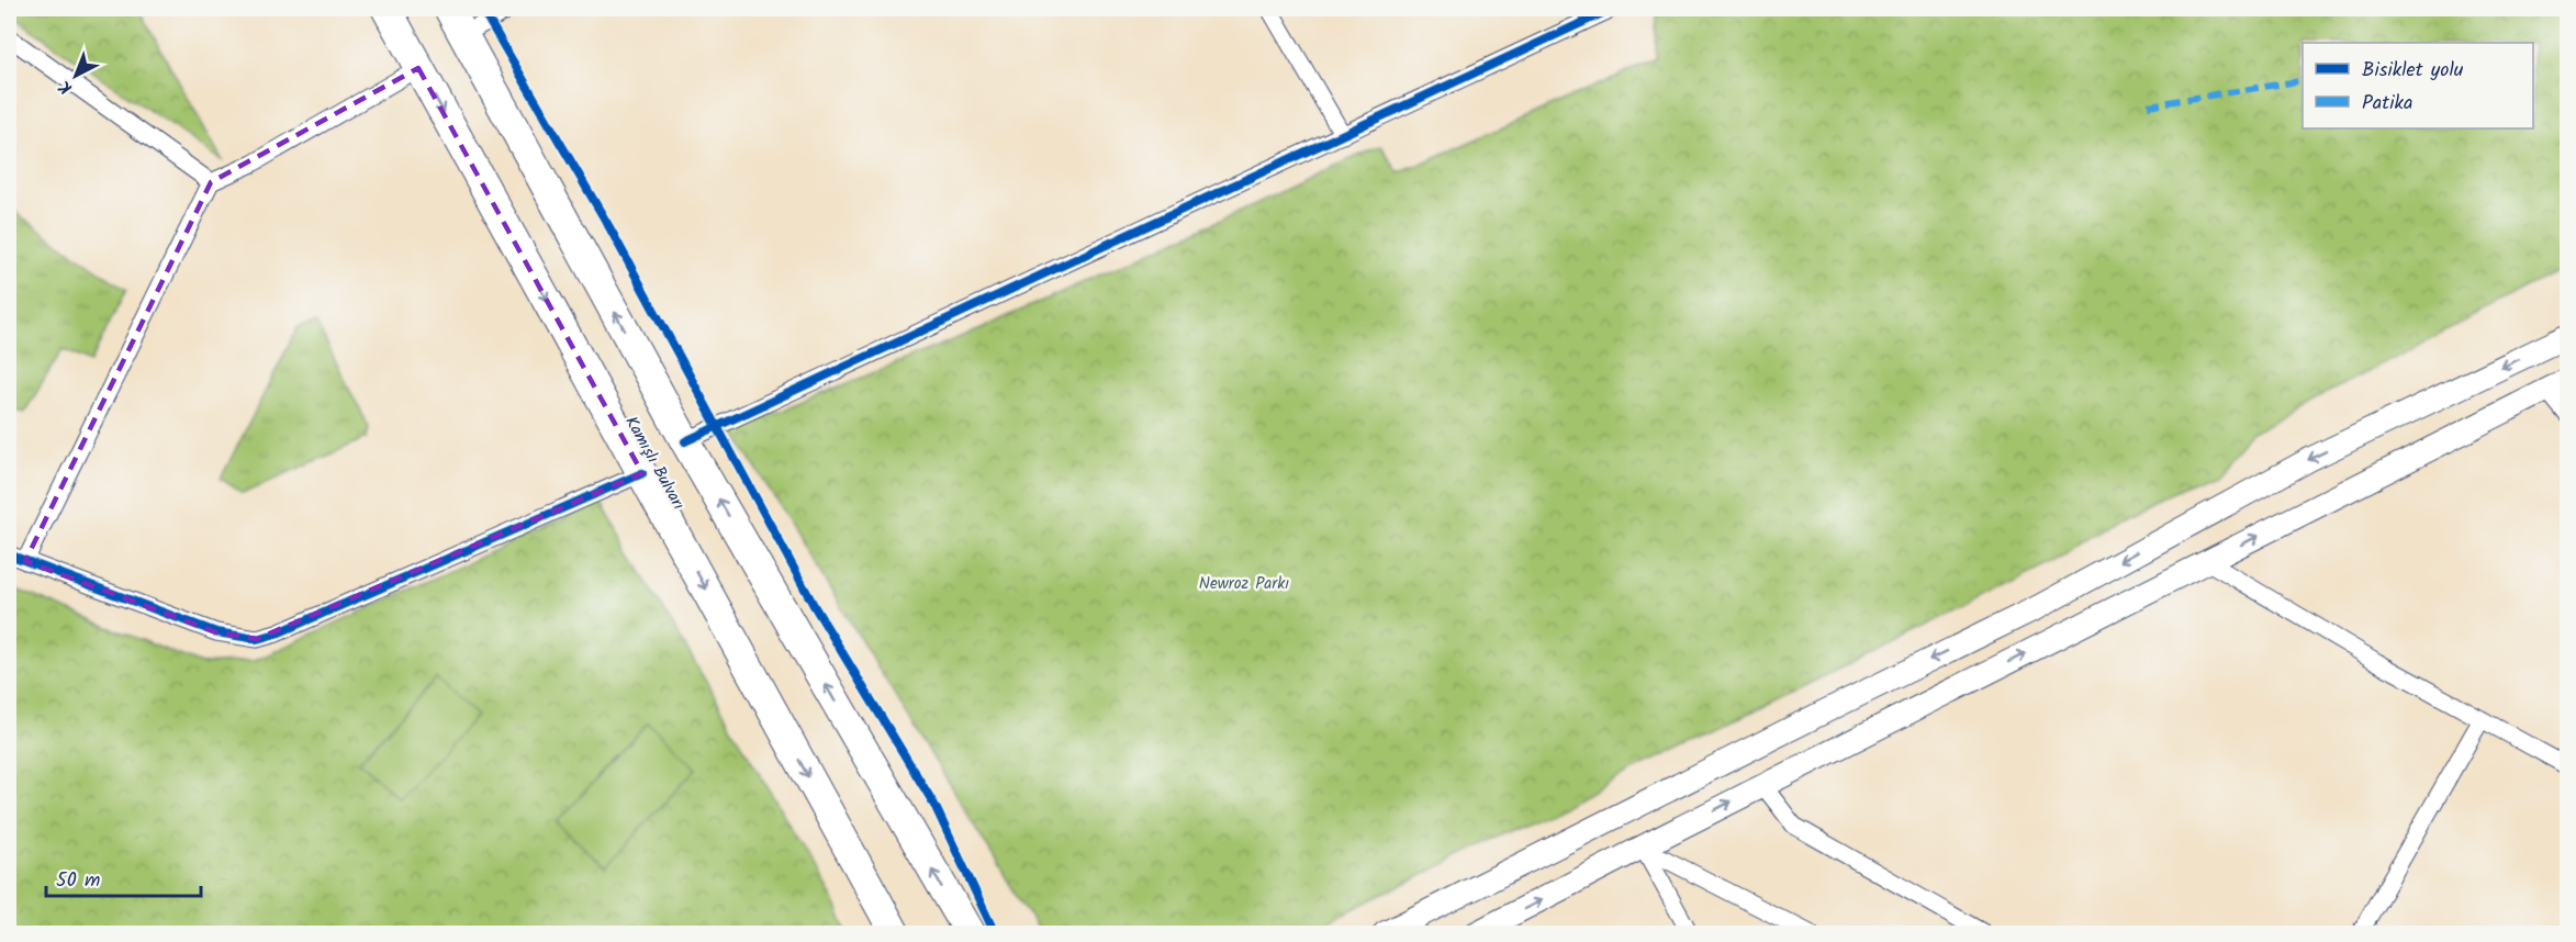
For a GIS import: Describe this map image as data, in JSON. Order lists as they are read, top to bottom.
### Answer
{
  "streets": {
    "highway": ["Kamışlı Bulvarı"]
  },
  "parks": ["Newroz Parkı"],
  "legend": ["Bisiklet yolu", "Patika"],
  "scale_bar": "50 m",
  "north": "bottom left"
}
